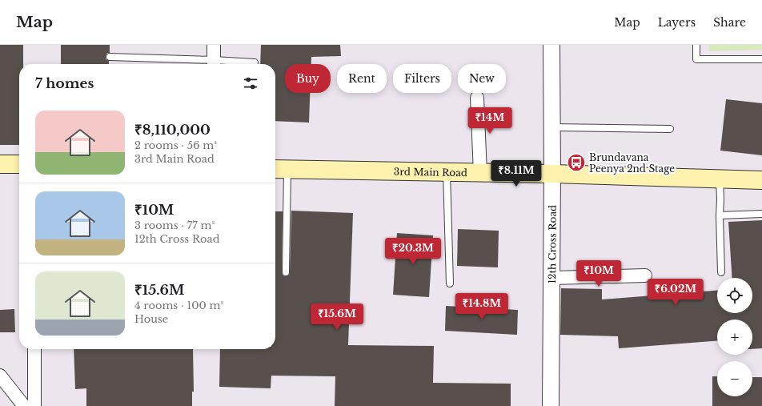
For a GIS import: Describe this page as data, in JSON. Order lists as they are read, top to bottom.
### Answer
{
  "streets": {
    "main road": ["3rd Main Road"],
    "street": ["12th Cross Road"]
  },
  "crossings": [
    ["3rd Main Road", "12th Cross Road"]
  ],
  "places": {
    "bus stop": ["Brundavana Peenya 2nd Stage"]
  },
  "page": {
    "header": "Map",
    "nav": ["Map", "Layers", "Share"],
    "chip": [
      "Buy",
      "Rent",
      "Filters",
      "New"
    ],
    "heading": "7 homes",
    "list": [
      {
        "name": "₹8,110,000",
        "note": "2 rooms · 56 m² · 3rd Main Road"
      },
      {
        "name": "₹10M",
        "note": "3 rooms · 77 m² · 12th Cross Road"
      },
      {
        "name": "₹15.6M",
        "note": "4 rooms · 100 m² · House"
      }
    ],
    "price": [
      "₹14M",
      "₹8.11M",
      "₹20.3M",
      "₹10M",
      "₹6.02M",
      "₹14.8M",
      "₹15.6M"
    ],
    "map_buttons": ["+", "−"]
  }
}
